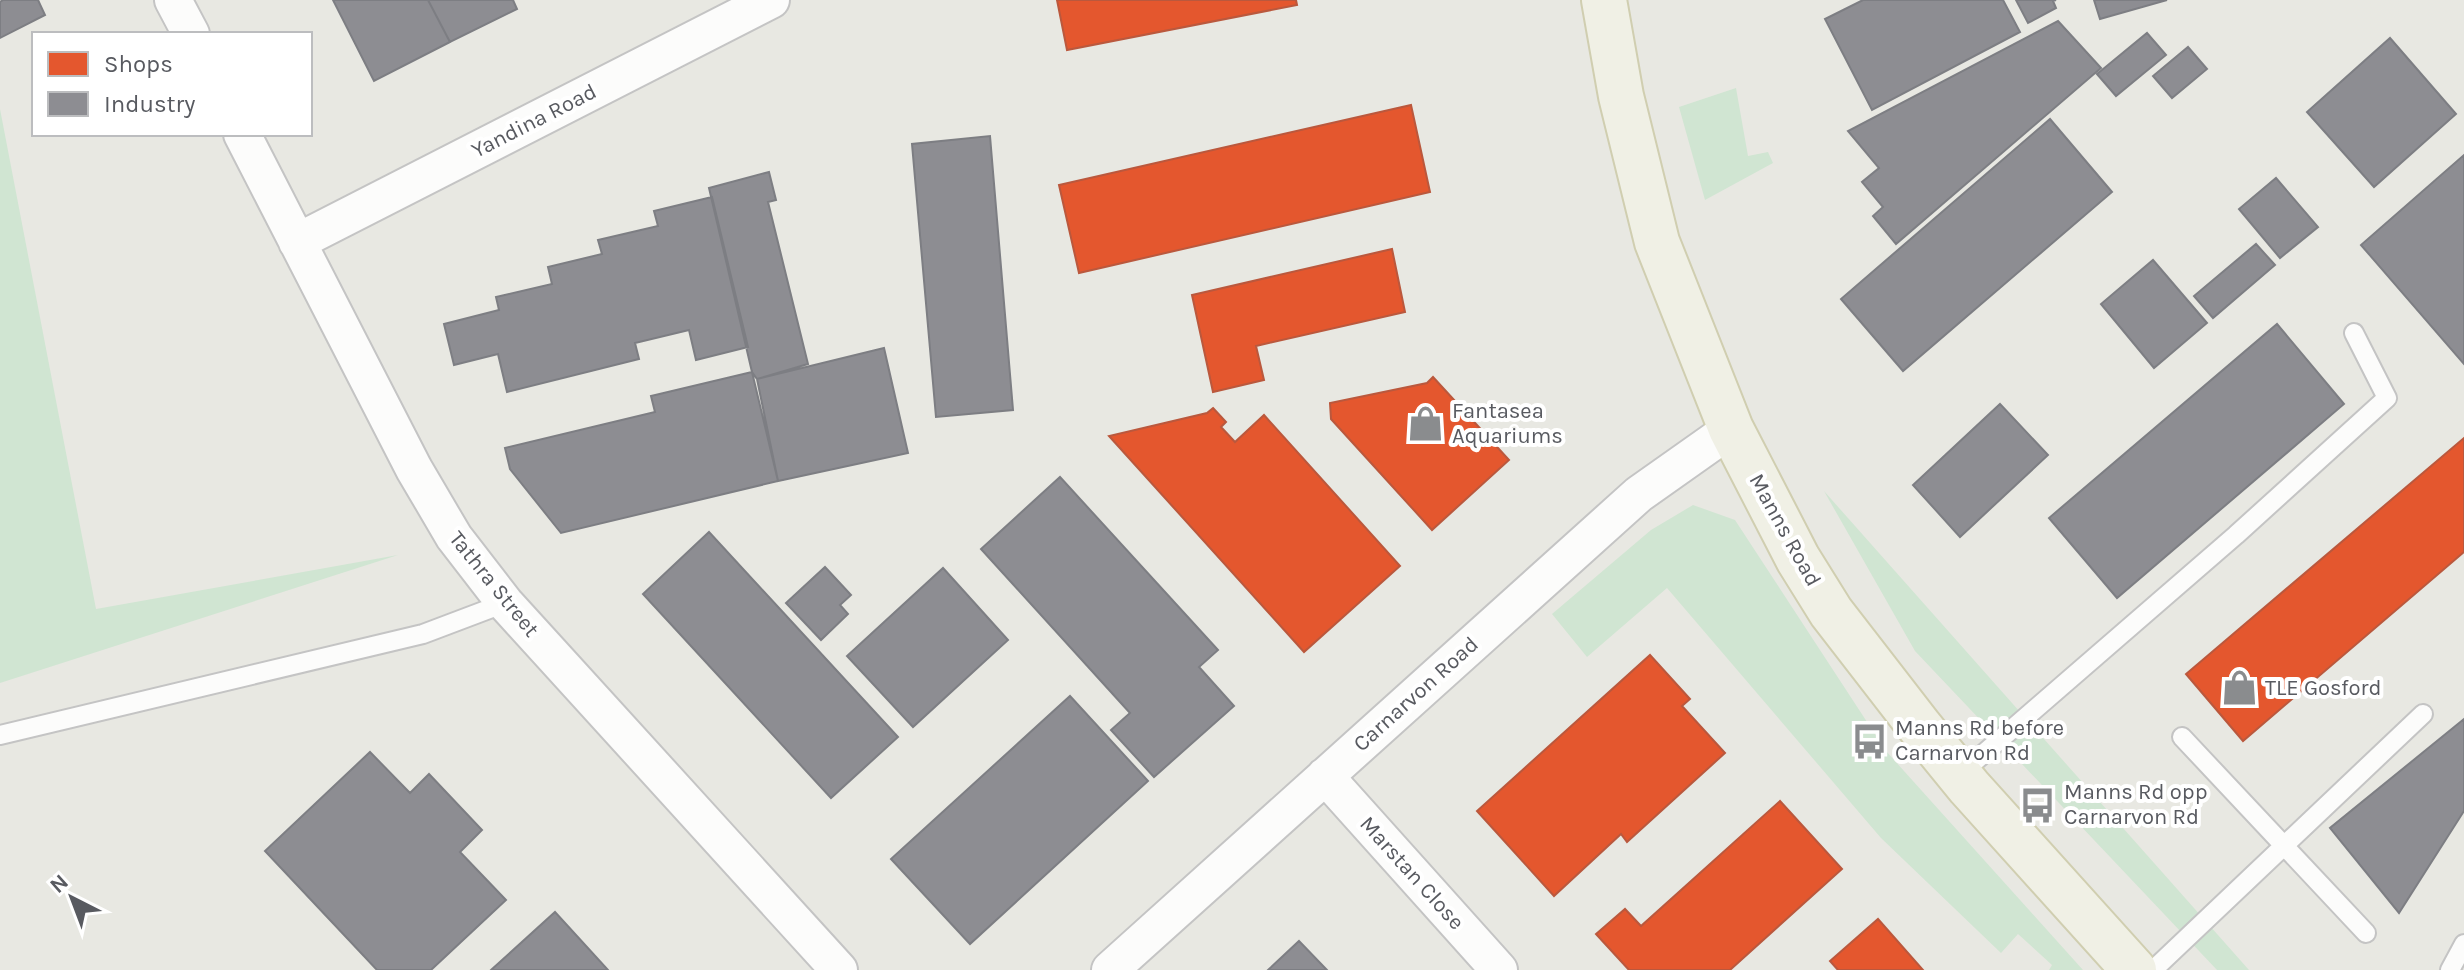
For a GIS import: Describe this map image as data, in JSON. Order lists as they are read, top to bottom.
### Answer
{
  "streets": {
    "main road": ["Manns Road"],
    "street": [
      "Yandina Road",
      "Tathra Street",
      "Carnarvon Road",
      "Marstan Close"
    ]
  },
  "crossings": [
    ["Yandina Road", "Tathra Street"],
    ["Manns Road", "Carnarvon Road"],
    ["Carnarvon Road", "Marstan Close"]
  ],
  "places": {
    "shop": ["Fantasea Aquariums", "TLE Gosford"],
    "bus stop": ["Manns Rd before Carnarvon Rd", "Manns Rd opp Carnarvon Rd"]
  },
  "legend": ["Shops", "Industry"],
  "north": "top left"
}
